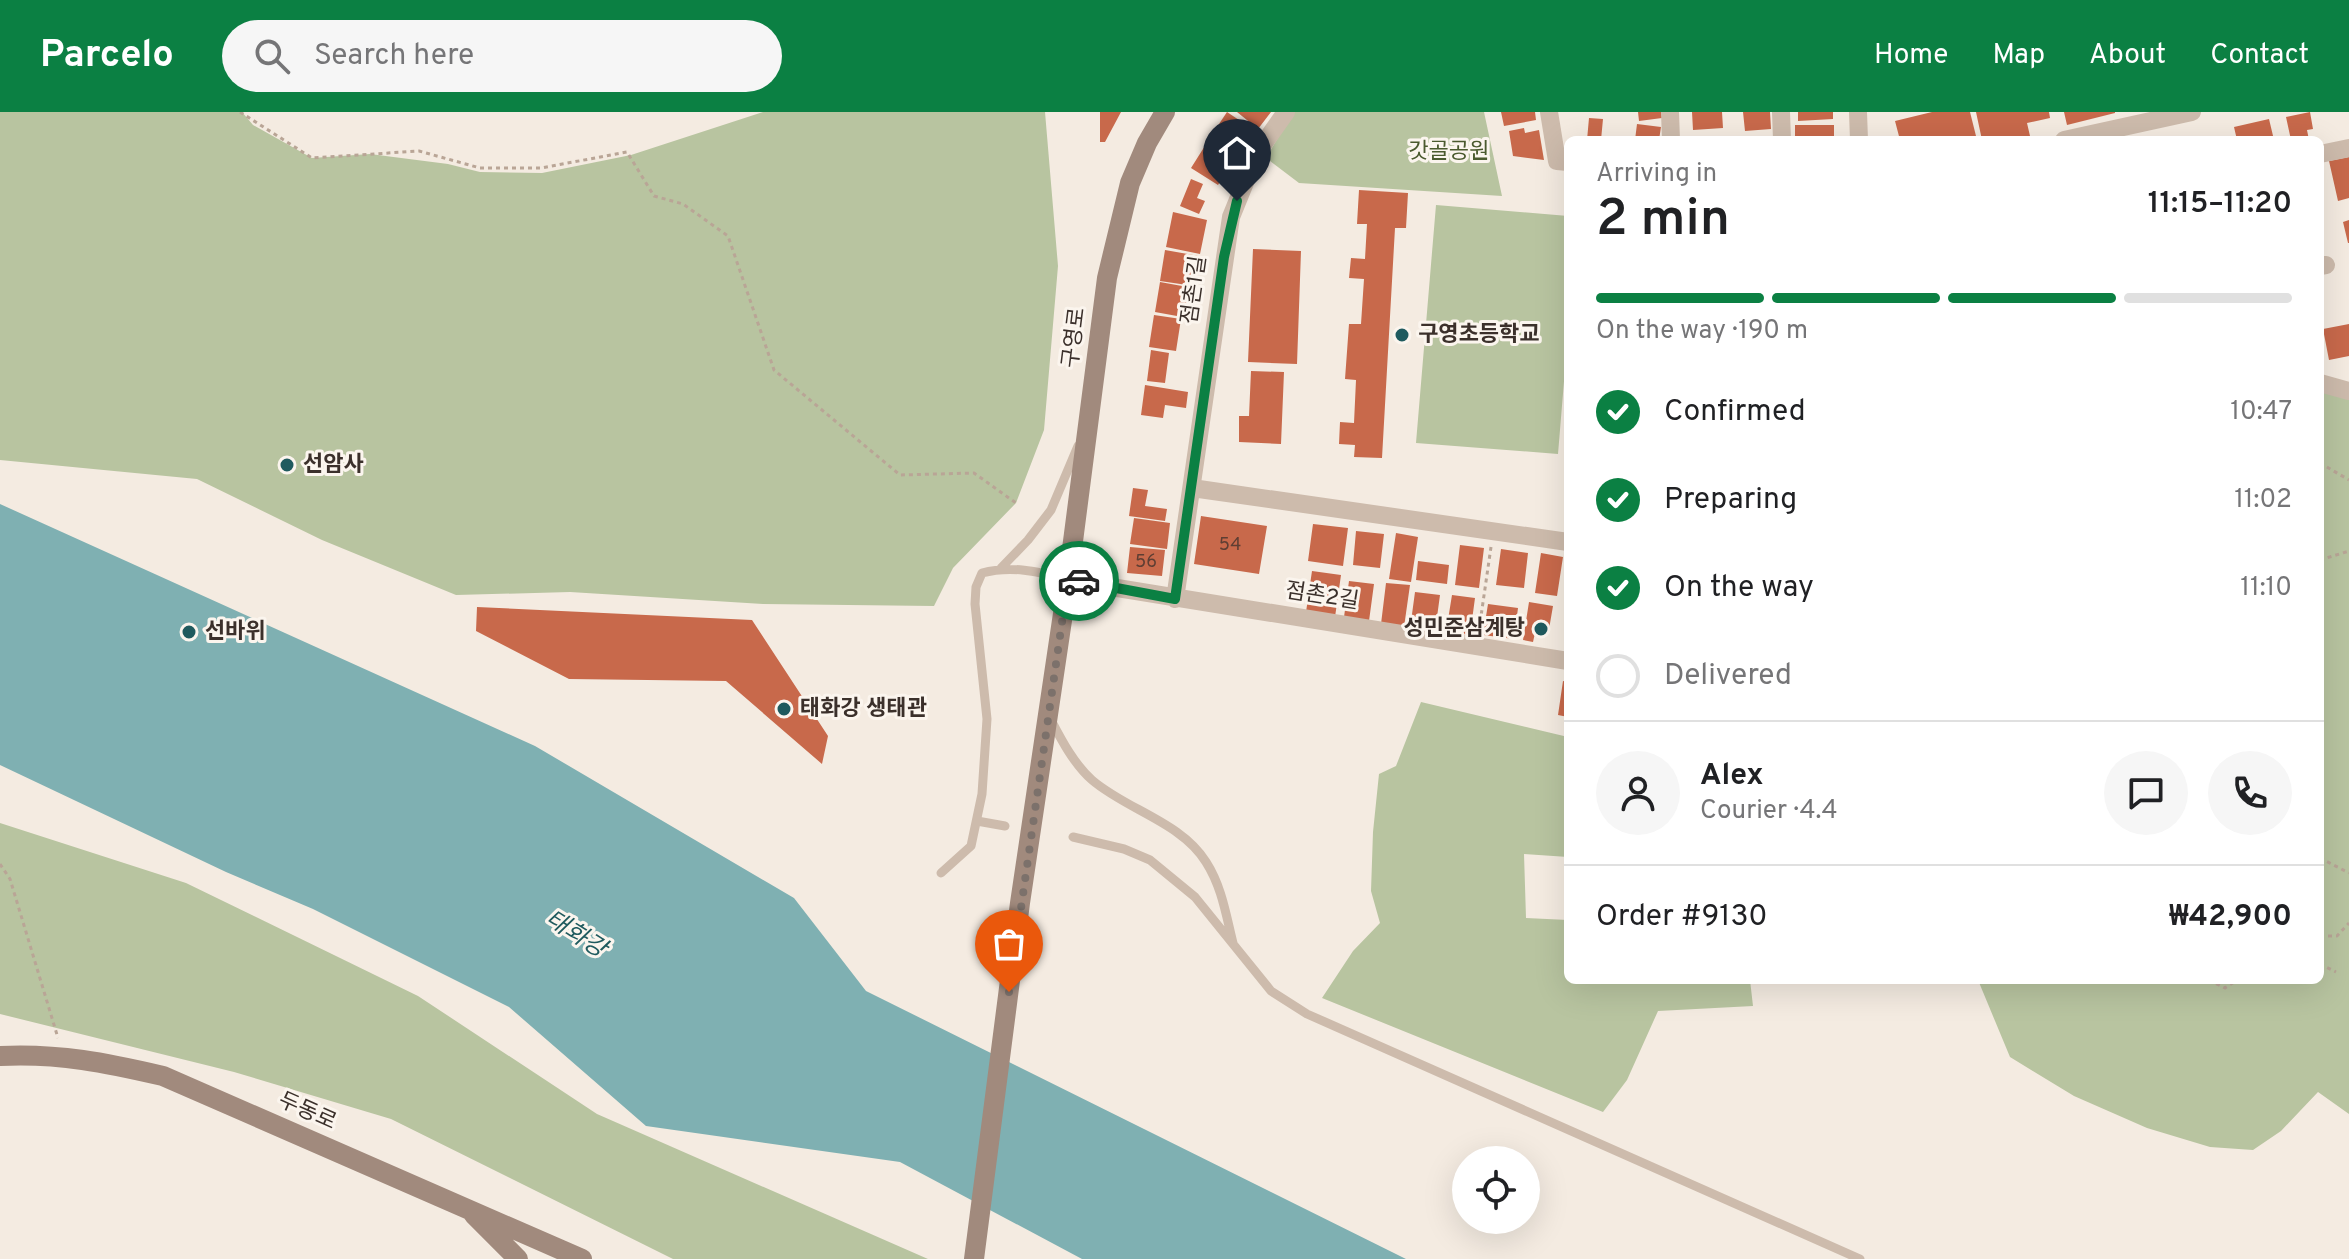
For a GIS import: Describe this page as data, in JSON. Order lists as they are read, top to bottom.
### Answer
{
  "streets": {
    "main road": ["구영로", "두동로"],
    "street": ["점촌1길", "점촌2길"]
  },
  "crossings": [
    ["점촌1길", "점촌2길"],
    ["구영로", "점촌2길"]
  ],
  "water": ["태화강"],
  "parks": ["갓골공원"],
  "places": [
    "구영초등학교",
    "선암사",
    "성민준삼계탕",
    "선바위",
    "태화강 생태관"
  ],
  "house_numbers": ["54", "56"],
  "page": {
    "header": "Parcelo",
    "search": "Search here",
    "nav": [
      "Home",
      "Map",
      "About",
      "Contact"
    ],
    "heading": ["2 min", "Arriving in", "11:15–11:20"],
    "panel": [
      "Alex",
      "Courier · 4.4",
      "Order #9130",
      "₩42,900"
    ],
    "bar": "On the way · 190 m",
    "list": [
      ["Confirmed", "10:47"],
      ["Preparing", "11:02"],
      ["On the way", "11:10"],
      "Delivered"
    ]
  }
}
